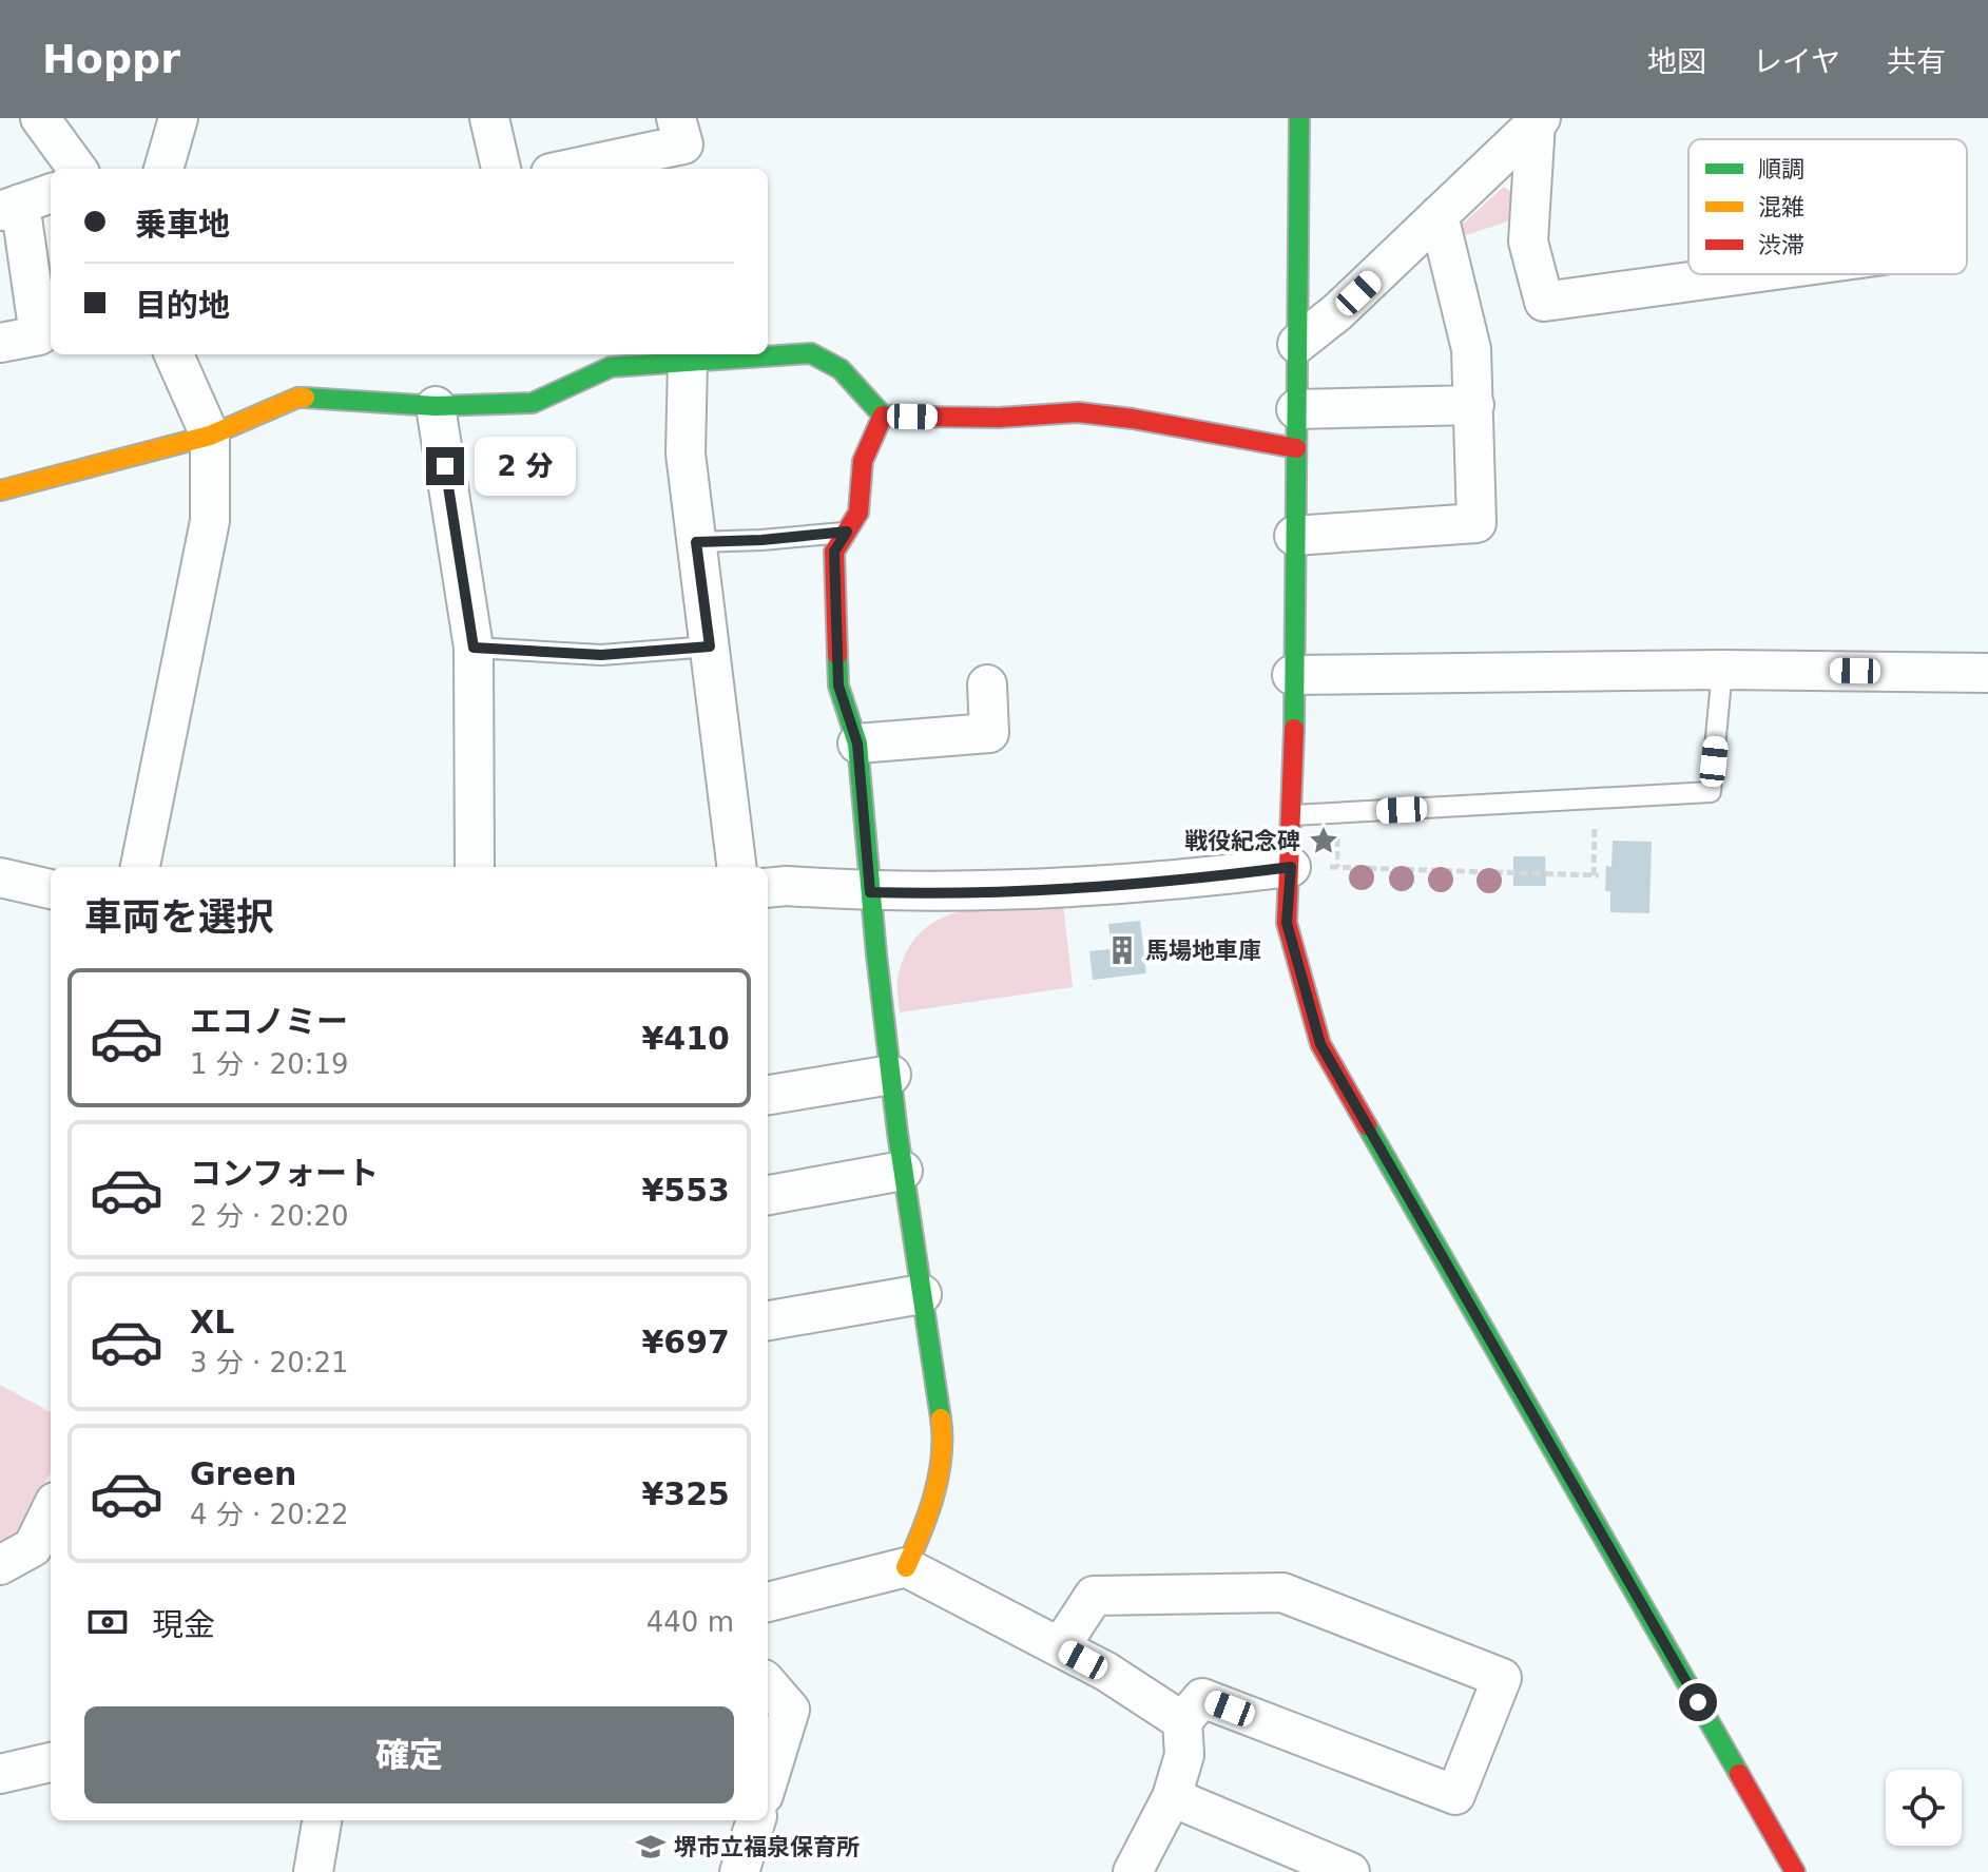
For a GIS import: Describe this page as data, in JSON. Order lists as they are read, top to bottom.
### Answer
{
  "places": {
    "place": ["戦役紀念碑"],
    "building": ["馬場地車庫"],
    "school or university": ["堺市立福泉保育所"]
  },
  "legend": ["順調", "混雑", "渋滞"],
  "page": {
    "header": "Hoppr",
    "nav": ["地図", "レイヤ", "共有"],
    "banner": ["乗車地", "目的地"],
    "bubble": "2 分",
    "heading": "車両を選択",
    "list": [
      {
        "name": "エコノミー",
        "note": "1 分 · 20:19",
        "value": "¥410"
      },
      {
        "name": "コンフォート",
        "note": "2 分 · 20:20",
        "value": "¥553"
      },
      {
        "name": "XL",
        "note": "3 分 · 20:21",
        "value": "¥697"
      },
      {
        "name": "Green",
        "note": "4 分 · 20:22",
        "value": "¥325"
      }
    ],
    "pay": ["現金", "440 m"],
    "buttons": "確定"
  }
}
